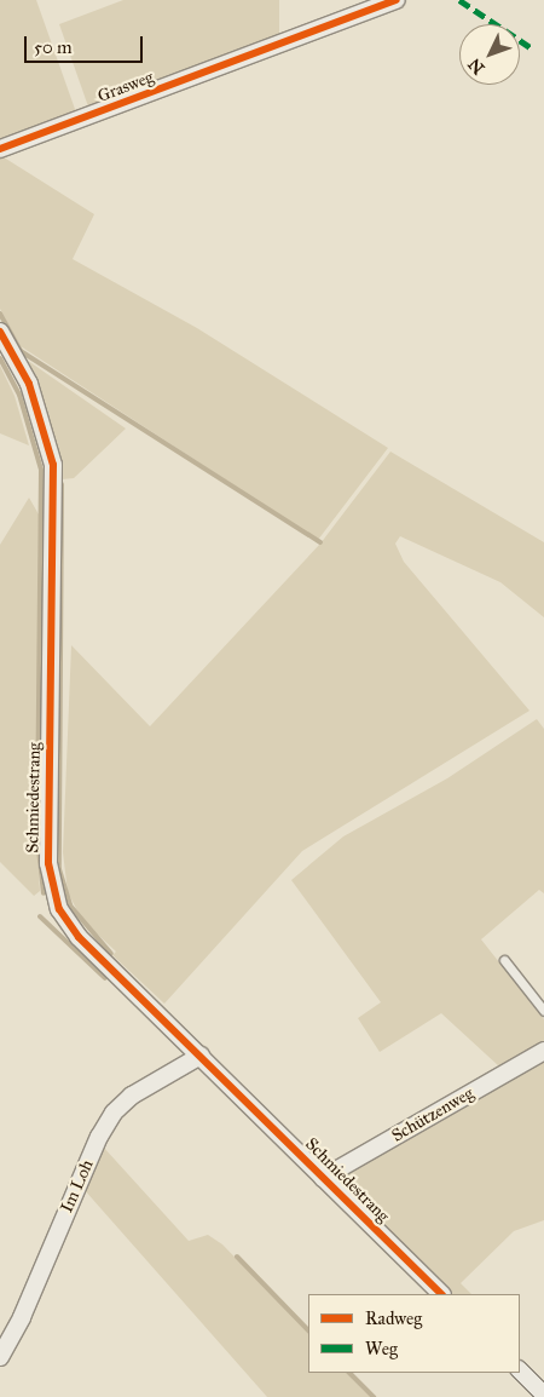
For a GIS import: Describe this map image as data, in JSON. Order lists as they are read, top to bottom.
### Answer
{
  "streets": {
    "street": [
      "Grasweg",
      "Schmiedestrang",
      "Schützenweg",
      "Im Loh"
    ]
  },
  "crossings": [
    ["Schmiedestrang", "Schützenweg"],
    ["Schmiedestrang", "Im Loh"]
  ],
  "legend": ["Radweg", "Weg"],
  "scale_bar": "50 m",
  "north": "bottom left"
}
